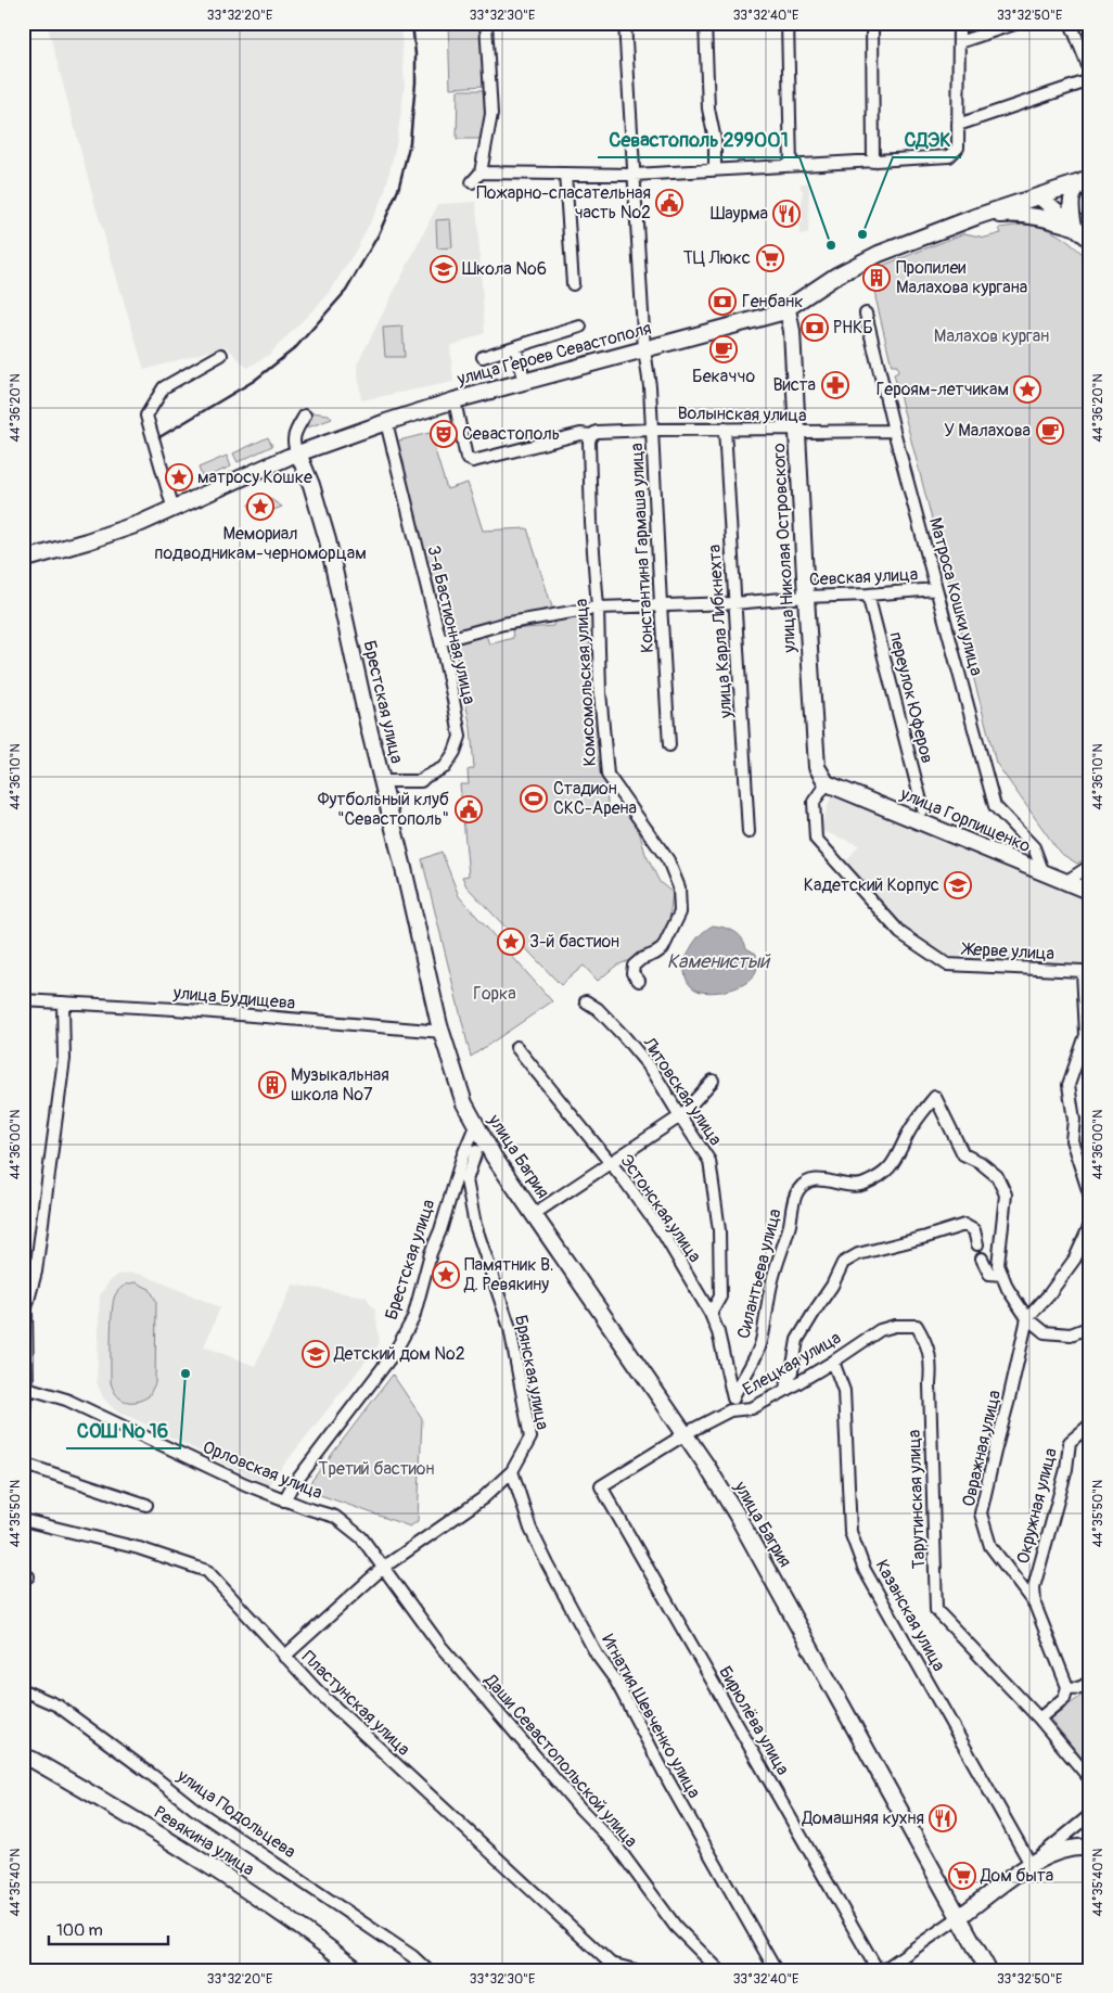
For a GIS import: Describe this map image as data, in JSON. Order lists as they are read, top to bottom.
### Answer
{
  "streets": {
    "main road": [
      "улица Героев Севастополя",
      "улица Николая Островского",
      "Брестская улица",
      "улица Горпищенко",
      "улица Багрия",
      "Ревякина улица"
    ],
    "street": [
      "Волынская улица",
      "Константина Гармаша улица",
      "Севская улица",
      "Матроса Кошки улица",
      "3-я Бастионная улица",
      "улица Карла Либкнехта",
      "Комсомольская улица",
      "переулок Юферов",
      "Жерве улица",
      "улица Будищева",
      "Литовская улица",
      "Эстонская улица",
      "Силантьева улица",
      "Елецкая улица",
      "Брянская улица",
      "Овражная улица",
      "Орловская улица",
      "Тарутинская улица",
      "Окружная улица",
      "Казанская улица",
      "Пластунская улица",
      "Игнатия Шевченко улица",
      "Бирюлёва улица",
      "Даши Севастопольской улица",
      "улица Подольцева"
    ]
  },
  "crossings": [
    ["улица Героев Севастополя", "Волынская улица"],
    ["улица Героев Севастополя", "Константина Гармаша улица"],
    ["улица Героев Севастополя", "улица Николая Островского"],
    ["улица Героев Севастополя", "3-я Бастионная улица"],
    ["улица Героев Севастополя", "Брестская улица"],
    ["Волынская улица", "Константина Гармаша улица"],
    ["Волынская улица", "улица Николая Островского"],
    ["Волынская улица", "Матроса Кошки улица"],
    ["Волынская улица", "улица Карла Либкнехта"],
    ["Волынская улица", "Комсомольская улица"],
    ["Константина Гармаша улица", "Севская улица"],
    ["улица Николая Островского", "Севская улица"],
    ["улица Николая Островского", "улица Горпищенко"],
    ["улица Николая Островского", "Жерве улица"],
    ["Севская улица", "Матроса Кошки улица"],
    ["Севская улица", "3-я Бастионная улица"],
    ["Севская улица", "улица Карла Либкнехта"],
    ["Севская улица", "Комсомольская улица"],
    ["Севская улица", "переулок Юферов"],
    ["Матроса Кошки улица", "улица Горпищенко"],
    ["3-я Бастионная улица", "Брестская улица"],
    ["Брестская улица", "улица Будищева"],
    ["Брестская улица", "улица Багрия"],
    ["Брестская улица", "Орловская улица"],
    ["улица Горпищенко", "Жерве улица"],
    ["Литовская улица", "Эстонская улица"],
    ["улица Багрия", "Елецкая улица"],
    ["Эстонская улица", "Силантьева улица"],
    ["Эстонская улица", "Елецкая улица"],
    ["Силантьева улица", "Овражная улица"],
    ["Елецкая улица", "Тарутинская улица"],
    ["Елецкая улица", "Казанская улица"],
    ["Елецкая улица", "Бирюлёва улица"],
    ["Брянская улица", "Орловская улица"],
    ["Брянская улица", "Пластунская улица"],
    ["Брянская улица", "Игнатия Шевченко улица"],
    ["Брянская улица", "Даши Севастопольской улица"],
    ["Овражная улица", "Окружная улица"],
    ["Орловская улица", "Даши Севастопольской улица"]
  ],
  "water": ["Каменистый"],
  "parks": ["Малахов курган", "Горка", "Третий бастион"],
  "places": {
    "public building": ["Пожарно-спасательная часть №2", "Футбольный клуб \"Севастополь\""],
    "restaurant": ["Шаурма", "Домашняя кухня"],
    "other": ["СДЭК", "Севастополь 299001", "СОШ № 16"],
    "supermarket": ["ТЦ Люкс", "Дом быта"],
    "school or university": ["Школа №6", "Кадетский Корпус", "Детский дом №2"],
    "building": ["Пропилеи Малахова кургана", "Музыкальная школа №7"],
    "bank": ["Генбанк", "РНКБ"],
    "cafe": ["Бекаччо", "У Малахова"],
    "pharmacy": ["Виста"],
    "place": [
      "Героям-летчикам",
      "матросу Кошке",
      "Мемориал подводникам-черноморцам",
      "3-й бастион",
      "Памятник В. Д. Ревякину"
    ],
    "theatre": ["Севастополь"],
    "sports": ["Стадион СКС-Арена"]
  },
  "scale_bar": "100 m",
  "coordinates": [
    "33°32'20\"E",
    "33°32'30\"E",
    "33°32'40\"E",
    "33°32'50\"E",
    "44°36'20\"N",
    "44°36'10\"N",
    "44°36'00\"N",
    "44°35'50\"N",
    "44°35'40\"N"
  ]
}
